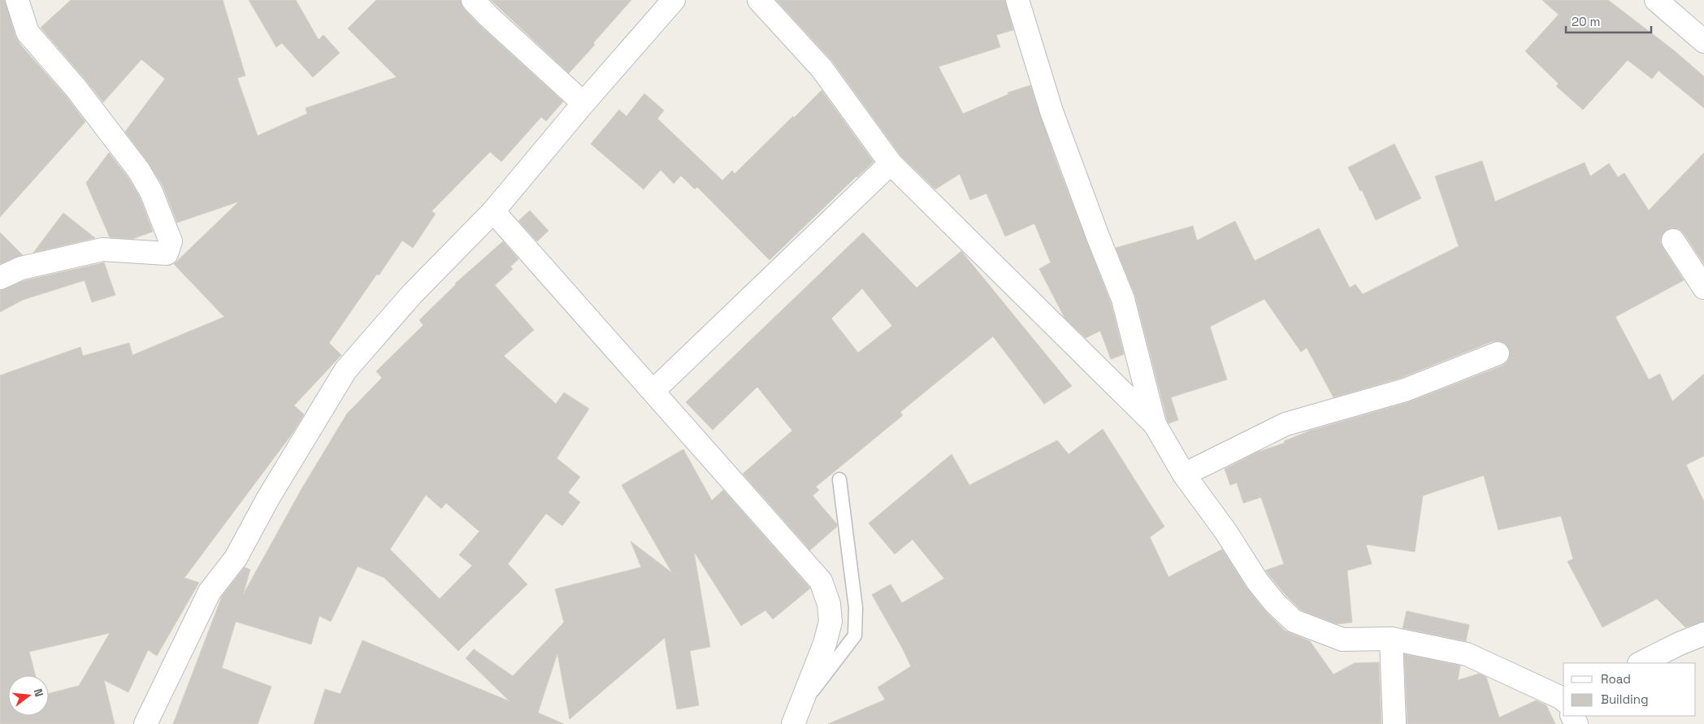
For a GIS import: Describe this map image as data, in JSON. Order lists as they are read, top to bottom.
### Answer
{
  "legend": ["Road", "Building"],
  "scale_bar": "20 m",
  "north": "right"
}
